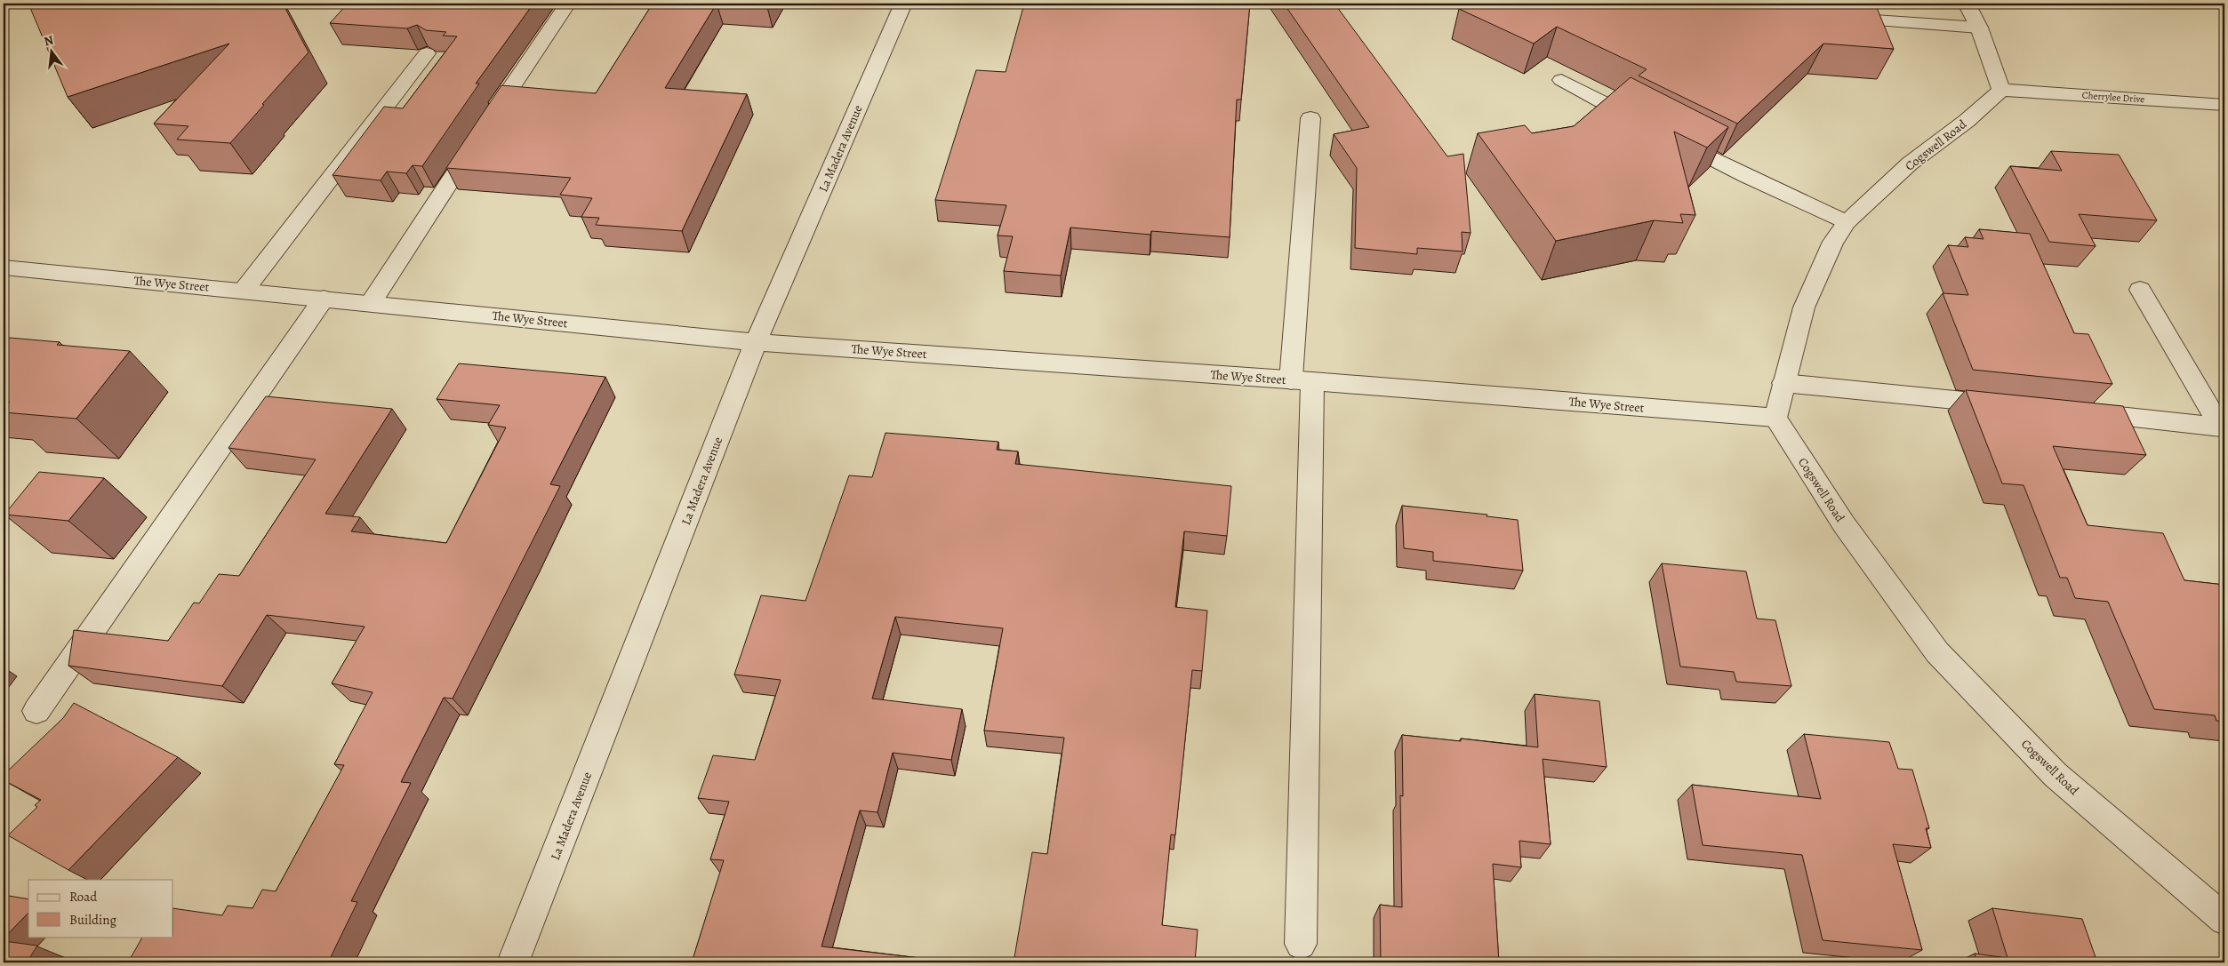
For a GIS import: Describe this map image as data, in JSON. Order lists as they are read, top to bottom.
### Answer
{
  "streets": {
    "street": [
      "Cherrylee Drive",
      "Cogswell Road",
      "La Madera Avenue",
      "The Wye Street"
    ]
  },
  "crossings": [
    ["Cherrylee Drive", "Cogswell Road"],
    ["Cogswell Road", "The Wye Street"],
    ["La Madera Avenue", "The Wye Street"]
  ],
  "legend": ["Road", "Building"],
  "north": "top"
}
